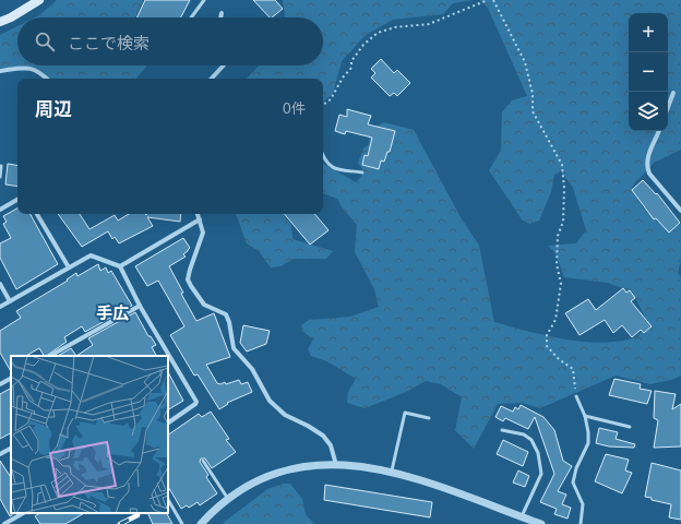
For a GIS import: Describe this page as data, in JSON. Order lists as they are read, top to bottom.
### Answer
{
  "districts": ["手広"],
  "page": {
    "map_buttons": ["+", "−"],
    "search": "ここで検索",
    "heading": ["周辺", "0件"]
  }
}
